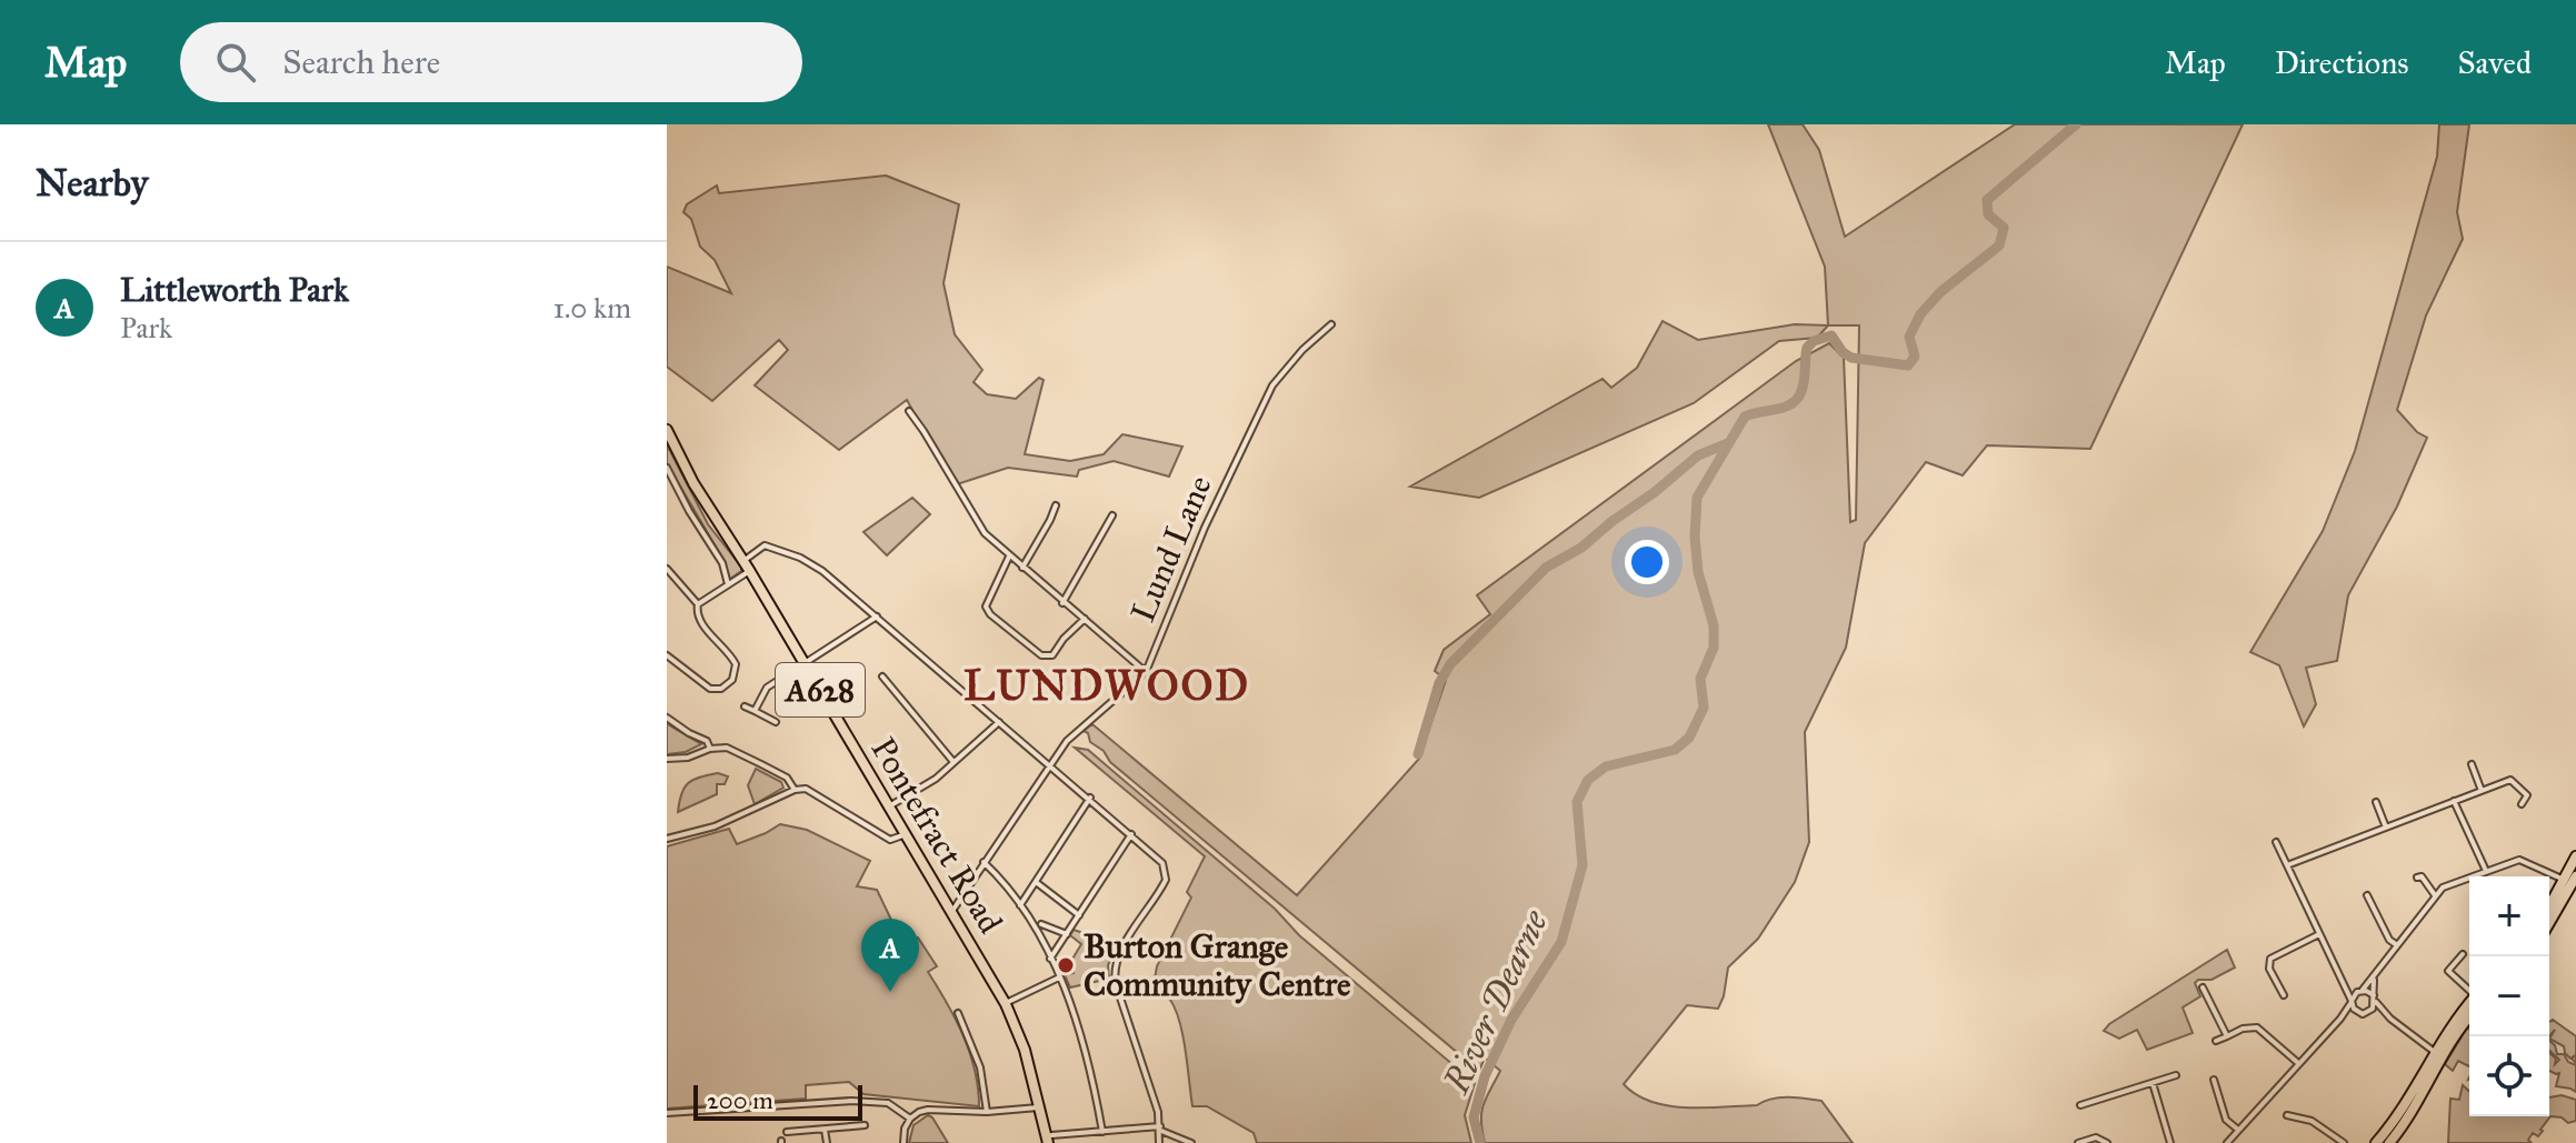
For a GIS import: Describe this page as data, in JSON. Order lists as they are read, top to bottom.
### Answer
{
  "streets": {
    "highway": ["A628", "Pontefract Road"],
    "street": ["Lund Lane"]
  },
  "crossings": [
    ["Lund Lane", "Pontefract Road"]
  ],
  "districts": ["LUNDWOOD"],
  "water": ["River Dearne"],
  "places": ["Burton Grange Community Centre"],
  "scale_bar": "200 m",
  "page": {
    "header": "Map",
    "search": "Search here",
    "nav": ["Map", "Directions", "Saved"],
    "heading": "Nearby",
    "list": [
      {
        "mark": "A",
        "name": "Littleworth Park",
        "note": "Park",
        "value": "1.0 km"
      }
    ],
    "map_buttons": ["+", "−"],
    "pins": "A",
    "scale": "200 m"
  }
}
